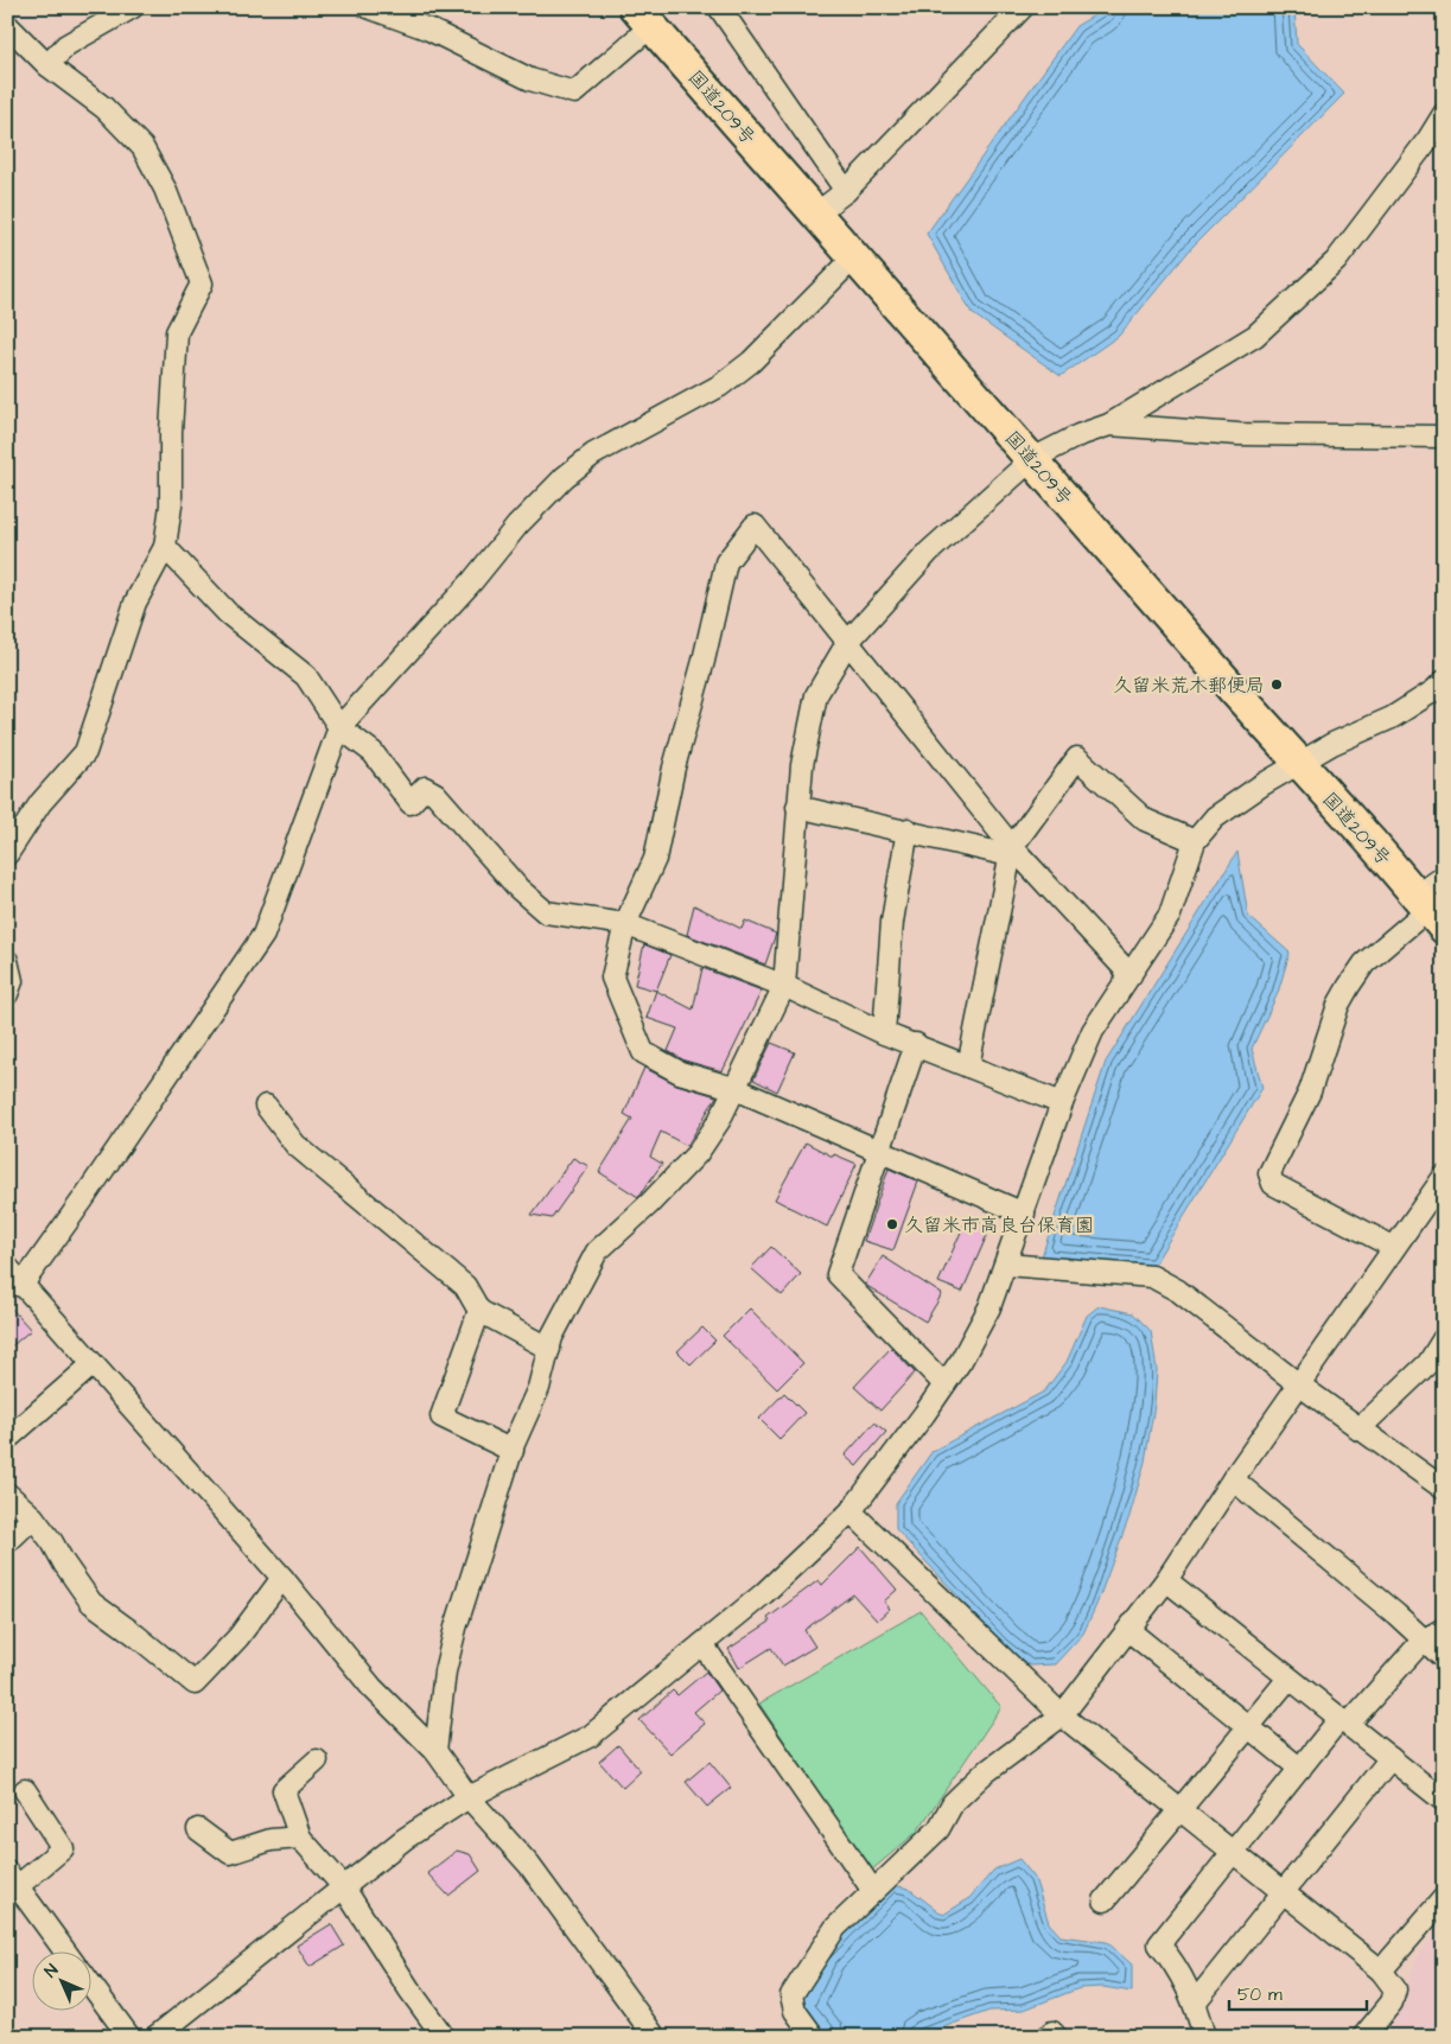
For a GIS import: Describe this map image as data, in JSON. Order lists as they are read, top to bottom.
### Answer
{
  "streets": {
    "highway": ["国道209号"]
  },
  "places": ["久留米荒木郵便局", "久留米市高良台保育園"],
  "scale_bar": "50 m",
  "north": "top left"
}
